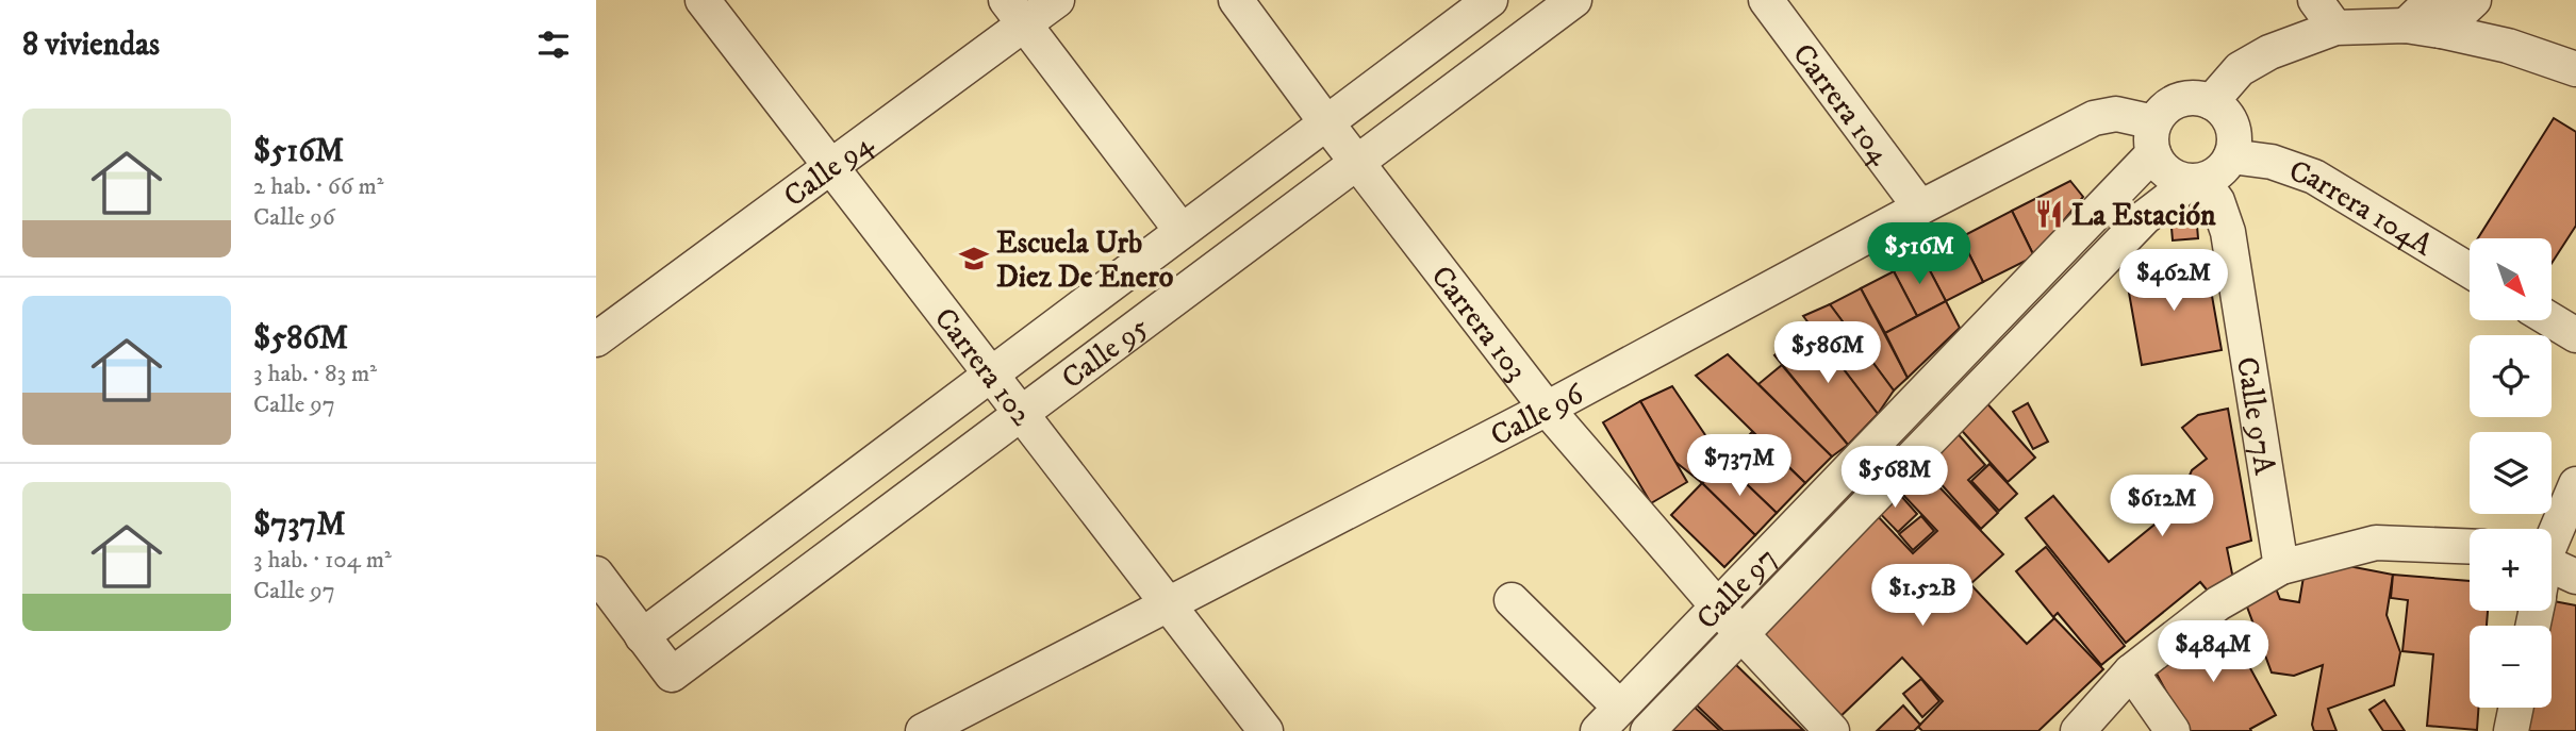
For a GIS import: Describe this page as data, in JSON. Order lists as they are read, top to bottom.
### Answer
{
  "streets": {
    "street": [
      "Carrera 104",
      "Calle 94",
      "Carrera 104A",
      "Carrera 103",
      "Calle 95",
      "Carrera 102",
      "Calle 96",
      "Calle 97A",
      "Calle 97"
    ]
  },
  "crossings": [
    ["Carrera 104", "Calle 96"],
    ["Calle 94", "Carrera 102"],
    ["Carrera 104A", "Calle 96"],
    ["Carrera 104A", "Calle 97A"],
    ["Carrera 104A", "Calle 97"],
    ["Carrera 103", "Calle 95"],
    ["Carrera 103", "Calle 96"],
    ["Carrera 103", "Calle 97"],
    ["Calle 95", "Carrera 102"],
    ["Carrera 102", "Calle 96"],
    ["Calle 96", "Calle 97A"],
    ["Calle 96", "Calle 97"],
    ["Calle 97A", "Calle 97"]
  ],
  "places": {
    "restaurant": ["La Estación"],
    "school or university": ["Escuela Urb Diez De Enero"]
  },
  "north": "bottom right",
  "page": {
    "heading": "8 viviendas",
    "list": [
      {
        "name": "$516M",
        "note": "2 hab. · 66 m² · Calle 96"
      },
      {
        "name": "$586M",
        "note": "3 hab. · 83 m² · Calle 97"
      },
      {
        "name": "$737M",
        "note": "3 hab. · 104 m² · Calle 97"
      }
    ],
    "price": [
      "$516M",
      "$462M",
      "$586M",
      "$737M",
      "$568M",
      "$612M",
      "$1.52B",
      "$484M"
    ],
    "map_buttons": ["+", "−"]
  }
}
